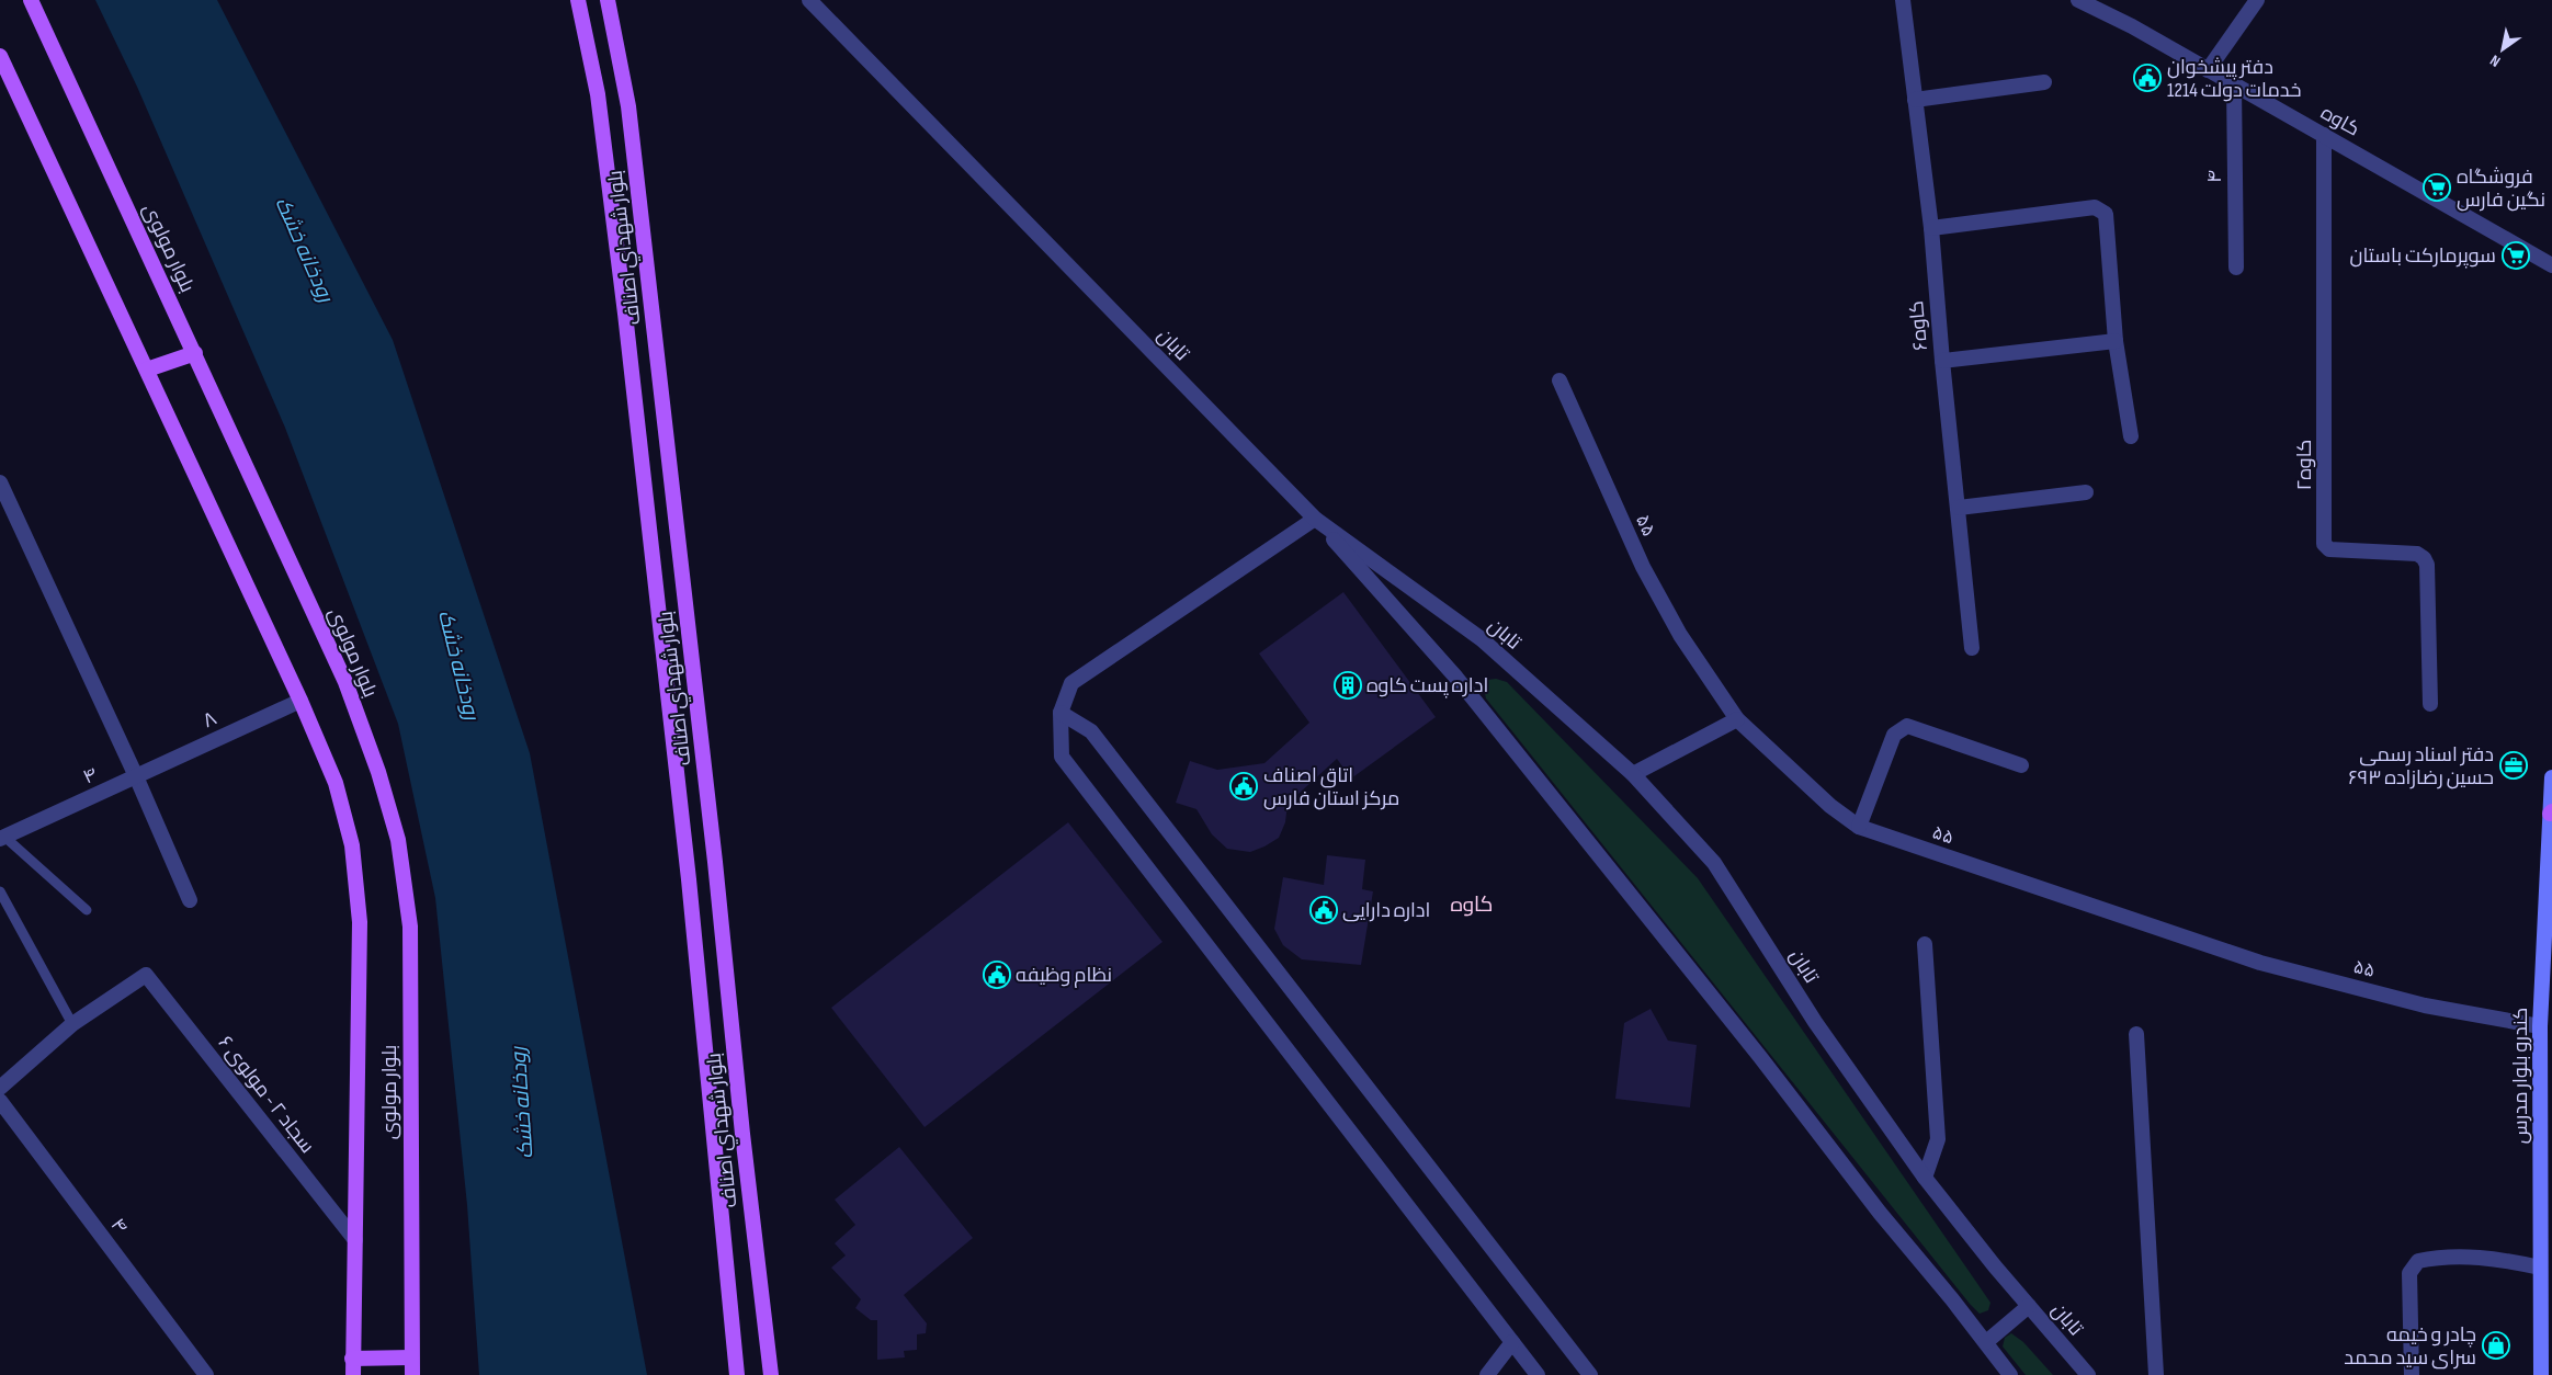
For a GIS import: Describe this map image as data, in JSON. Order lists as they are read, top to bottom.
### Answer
{
  "streets": {
    "main road": ["بلوار مولوی", "بلوار شهداي اصناف", "کندرو بلوار مدرس"],
    "street": [
      "کاوه",
      "۴",
      "کاوه۶",
      "تابان",
      "کاوه۲",
      "۵۵",
      "۸",
      "سجاد ۲ - مولوی ۶"
    ]
  },
  "crossings": [
    ["کاوه", "۴"],
    ["کاوه", "کاوه۲"],
    ["۴", "۸"],
    ["بلوار مولوی", "۸"],
    ["بلوار مولوی", "سجاد ۲ - مولوی ۶"],
    ["۵۵", "کندرو بلوار مدرس"]
  ],
  "districts": ["کاوه"],
  "water": ["رودخانه خشک"],
  "places": {
    "public building": [
      "دفتر پیشخوان خدمات دولت 1214",
      "اتاق اصناف مرکز استان فارس",
      "اداره دارایی",
      "نظام وظیفه"
    ],
    "supermarket": ["فروشگاه نگین فارس", "سوپرمارکت باستان"],
    "building": ["اداره پست کاوه"],
    "office": ["دفتر اسناد رسمی ۶۹۳ حسین رضازاده"],
    "shop": ["چادر و خیمه سرای سید محمد"]
  },
  "north": "bottom left"
}
